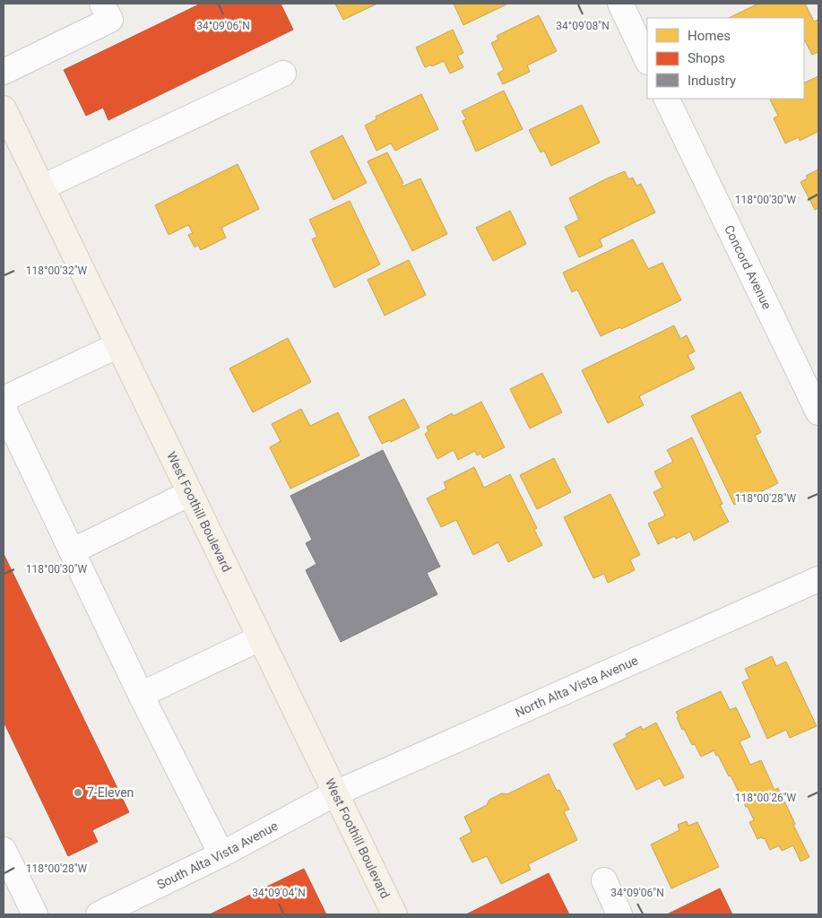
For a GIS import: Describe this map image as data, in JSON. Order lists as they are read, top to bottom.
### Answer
{
  "streets": {
    "main road": ["West Foothill Boulevard"],
    "street": ["Concord Avenue", "North Alta Vista Avenue", "South Alta Vista Avenue"]
  },
  "crossings": [
    ["West Foothill Boulevard", "North Alta Vista Avenue"],
    ["West Foothill Boulevard", "South Alta Vista Avenue"],
    ["North Alta Vista Avenue", "South Alta Vista Avenue"]
  ],
  "places": ["7-Eleven"],
  "legend": ["Homes", "Shops", "Industry"],
  "coordinates": [
    "34°09'06\"N",
    "34°09'08\"N",
    "118°00'30\"W",
    "118°00'32\"W",
    "118°00'28\"W",
    "118°00'26\"W",
    "34°09'04\"N"
  ]
}
